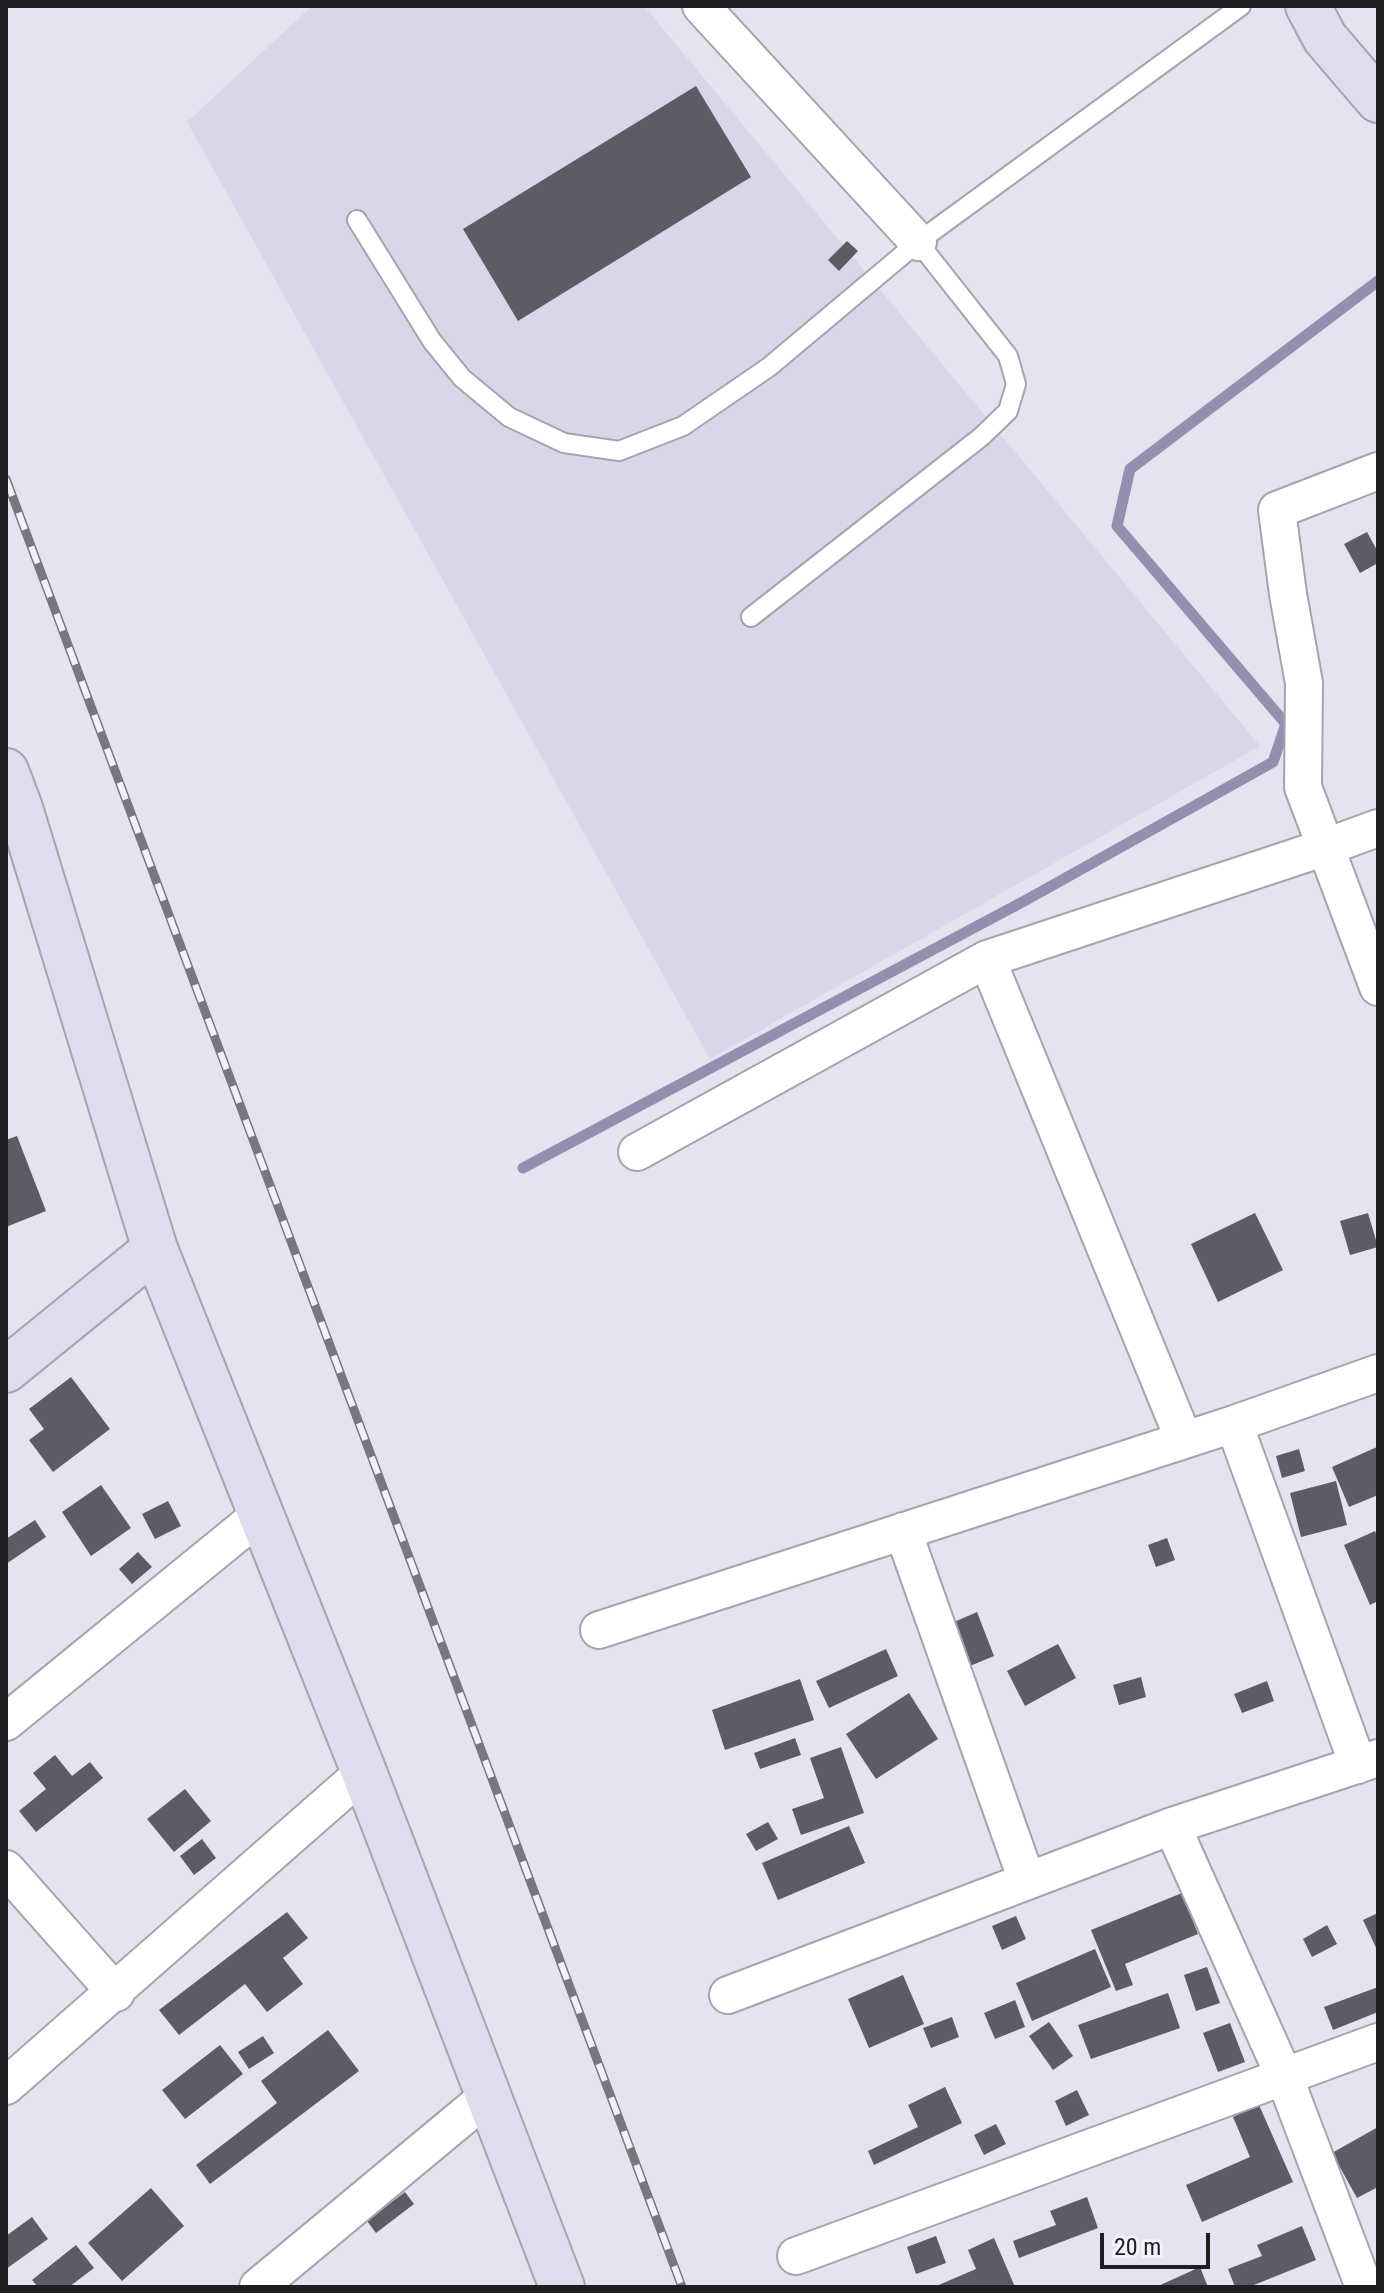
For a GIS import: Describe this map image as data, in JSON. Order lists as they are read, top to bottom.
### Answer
{
  "scale_bar": "20 m"
}
